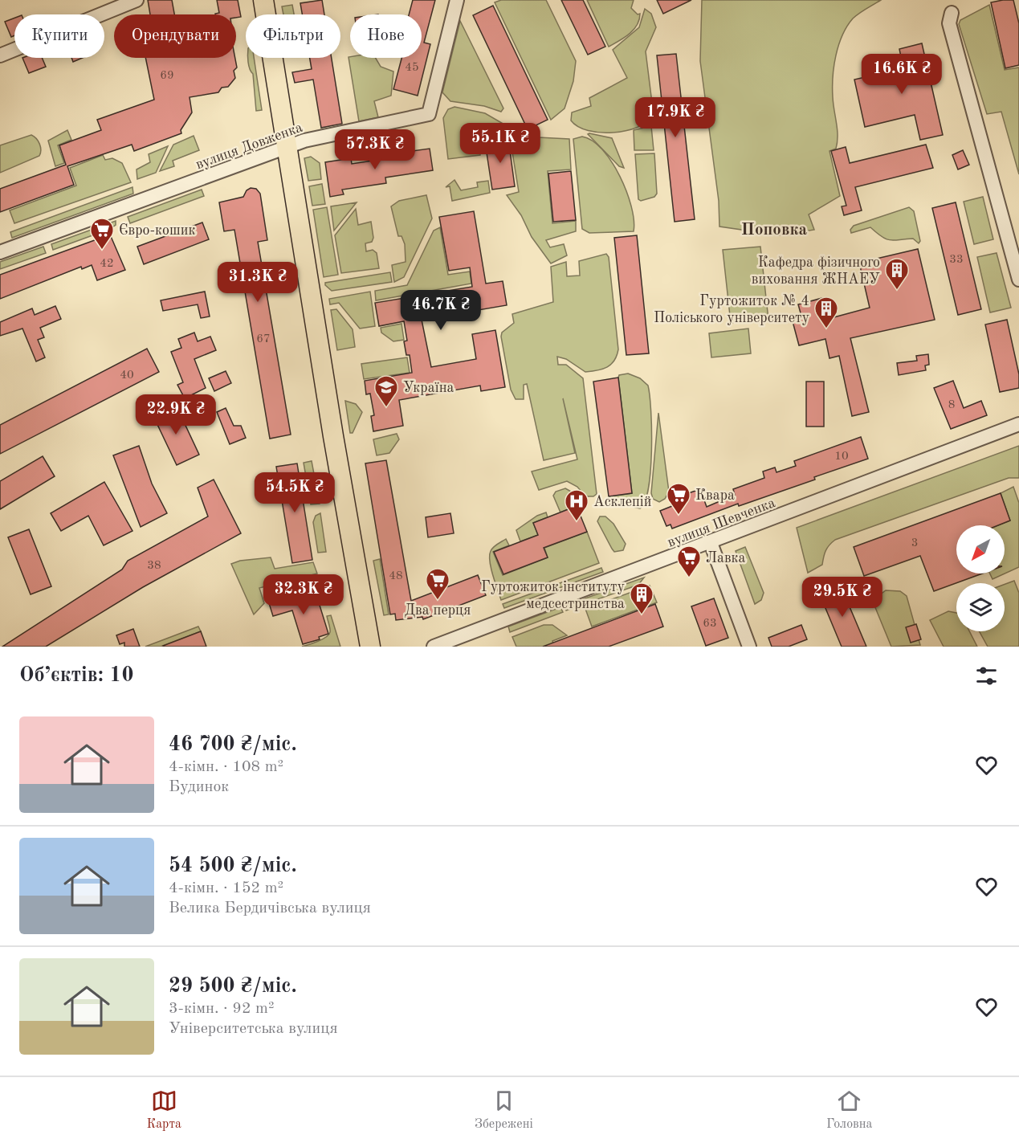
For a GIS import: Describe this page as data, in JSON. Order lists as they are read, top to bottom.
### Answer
{
  "streets": {
    "street": ["вулиця Довженка", "вулиця Шевченка"]
  },
  "districts": ["Поповка"],
  "places": {
    "supermarket": [
      "Євро-кошик",
      "Квара",
      "Лавка",
      "Два перця"
    ],
    "building": ["Кафедра фізичного виховання ЖНАЕУ", "Гуртожиток № 4 Поліського університету", "Гуртожиток інституту медсестринства"],
    "school or university": ["Україна"],
    "hospital": ["Асклепій"]
  },
  "house_numbers": [
    "45",
    "69",
    "33",
    "42",
    "67",
    "40",
    "8",
    "10",
    "3",
    "38",
    "48",
    "63"
  ],
  "north": "bottom left",
  "page": {
    "chip": [
      "Купити",
      "Орендувати",
      "Фільтри",
      "Нове"
    ],
    "price": [
      "16.6K ₴",
      "17.9K ₴",
      "55.1K ₴",
      "57.3K ₴",
      "31.3K ₴",
      "46.7K ₴",
      "22.9K ₴",
      "54.5K ₴",
      "32.3K ₴",
      "29.5K ₴"
    ],
    "heading": "Об’єктів: 10",
    "list": [
      {
        "name": "46 700 ₴/міс.",
        "note": "4-кімн. · 108 m² · Будинок"
      },
      {
        "name": "54 500 ₴/міс.",
        "note": "4-кімн. · 152 m² · Велика Бердичівська вулиця"
      },
      {
        "name": "29 500 ₴/міс.",
        "note": "3-кімн. · 92 m² · Університетська вулиця"
      }
    ],
    "tabs": ["Карта", "Збережені", "Головна"]
  }
}
